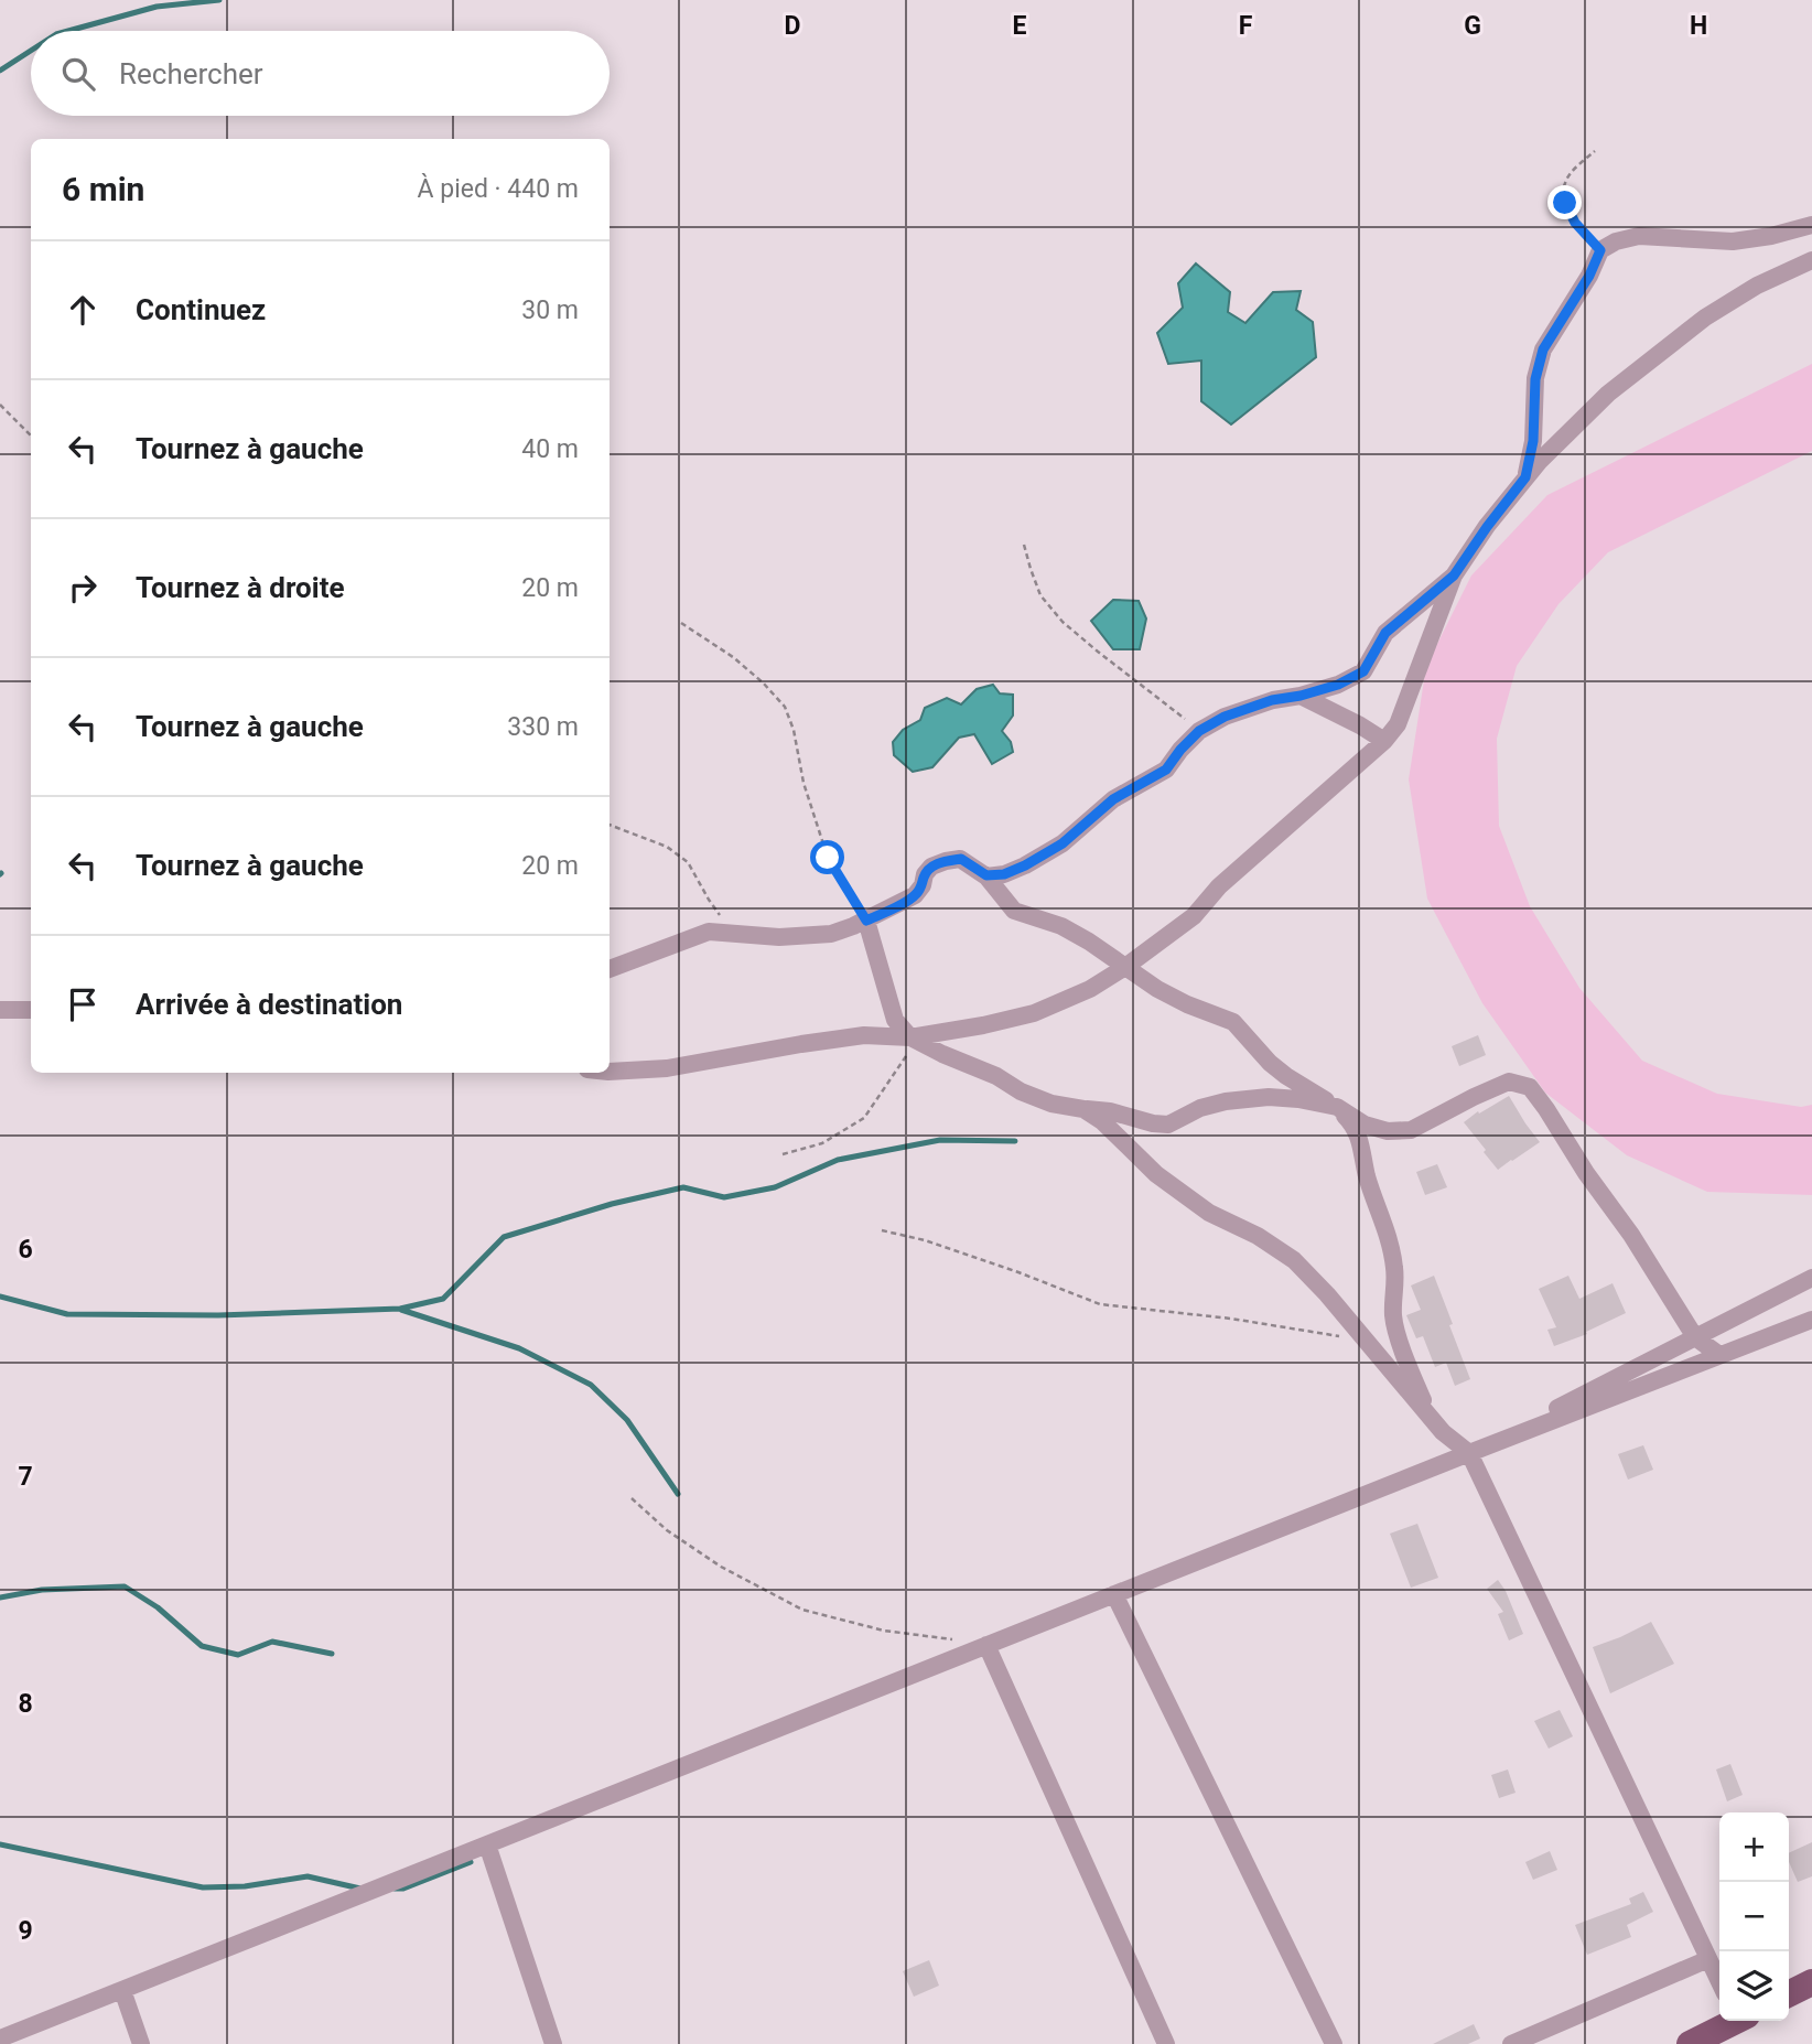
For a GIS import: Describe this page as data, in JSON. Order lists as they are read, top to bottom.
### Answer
{
  "page": {
    "search": "Rechercher",
    "heading": ["6 min", "À pied · 440 m"],
    "list": [
      ["Continuez", "30 m"],
      ["Tournez à gauche", "40 m"],
      ["Tournez à droite", "20 m"],
      ["Tournez à gauche", "330 m"],
      ["Tournez à gauche", "20 m"],
      "Arrivée à destination"
    ],
    "map_buttons": ["+", "−"]
  },
  "grid": {
    "columns": [
      "D",
      "E",
      "F",
      "G",
      "H"
    ],
    "rows": [
      "6",
      "7",
      "8",
      "9"
    ]
  }
}
